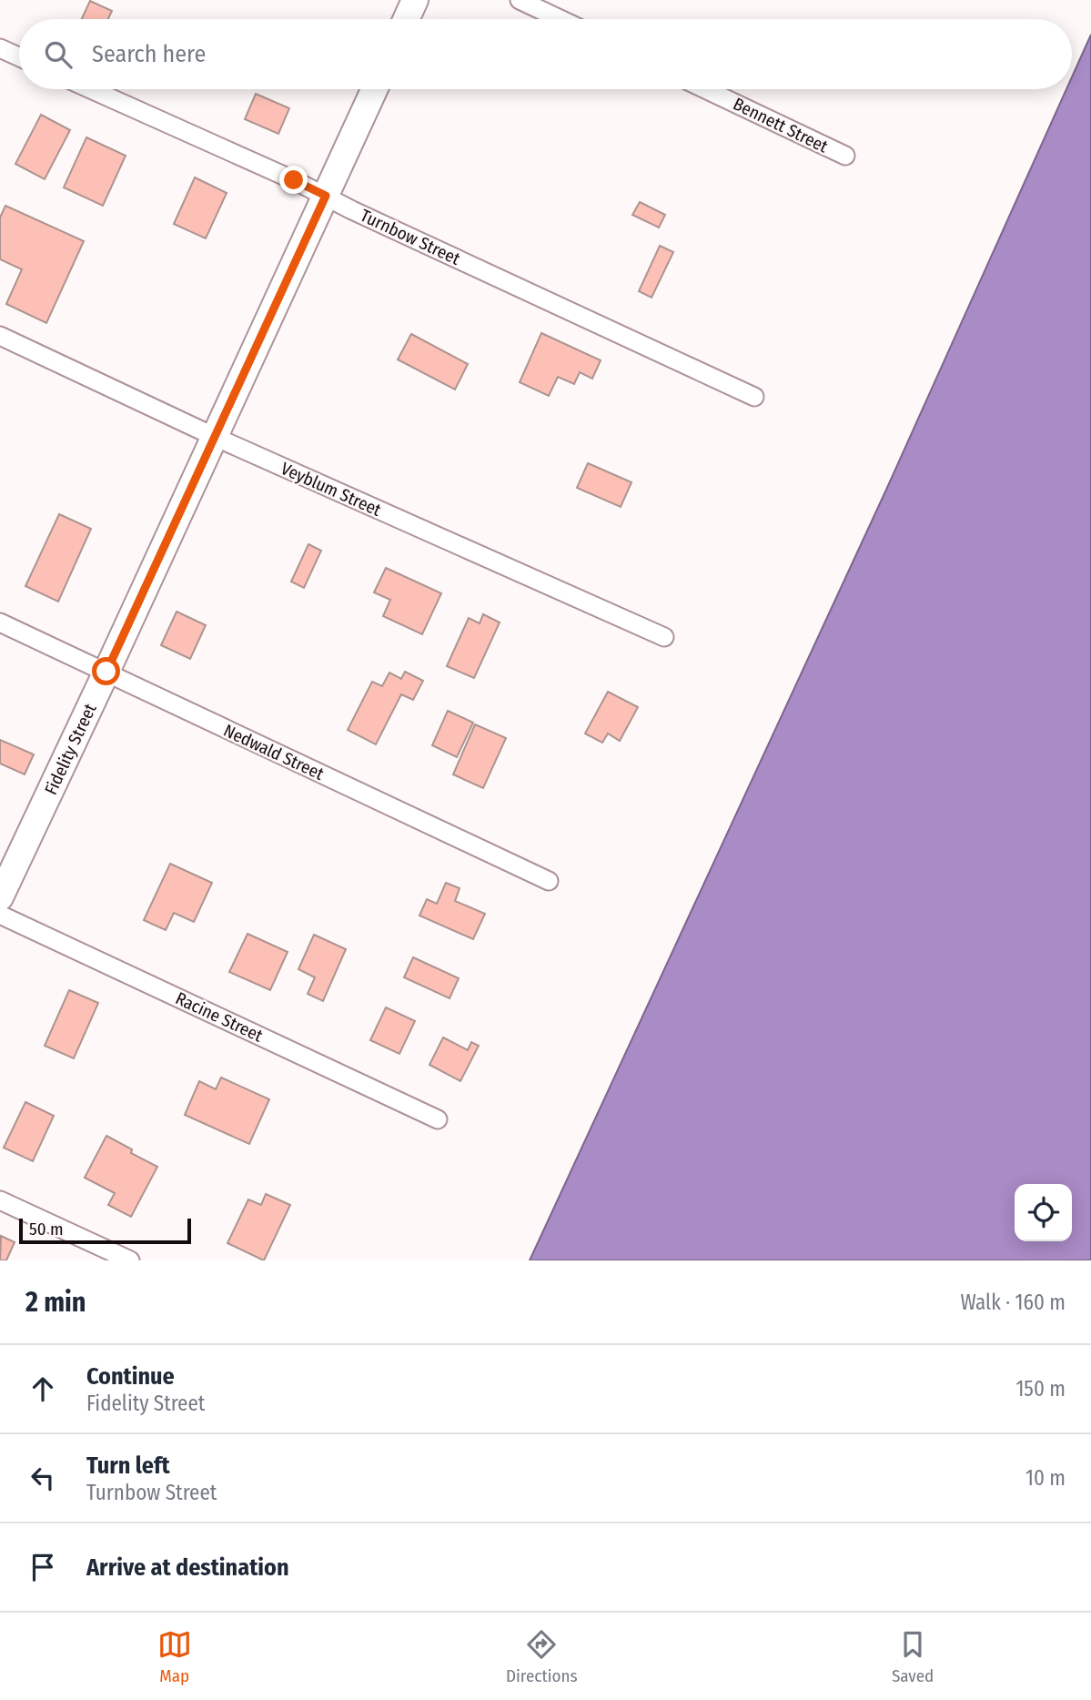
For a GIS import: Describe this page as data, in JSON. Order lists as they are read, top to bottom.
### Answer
{
  "streets": {
    "main road": ["Fidelity Street"],
    "street": [
      "Bennett Street",
      "Turnbow Street",
      "Veyblum Street",
      "Nedwald Street",
      "Racine Street"
    ]
  },
  "crossings": [
    ["Turnbow Street", "Fidelity Street"],
    ["Veyblum Street", "Fidelity Street"],
    ["Fidelity Street", "Nedwald Street"]
  ],
  "scale_bar": "50 m",
  "page": {
    "search": "Search here",
    "scale": "50 m",
    "heading": ["2 min", "Walk · 160 m"],
    "list": [
      ["Continue", "Fidelity Street", "150 m"],
      ["Turn left", "Turnbow Street", "10 m"],
      "Arrive at destination"
    ],
    "nav": ["Map", "Directions", "Saved"]
  }
}
